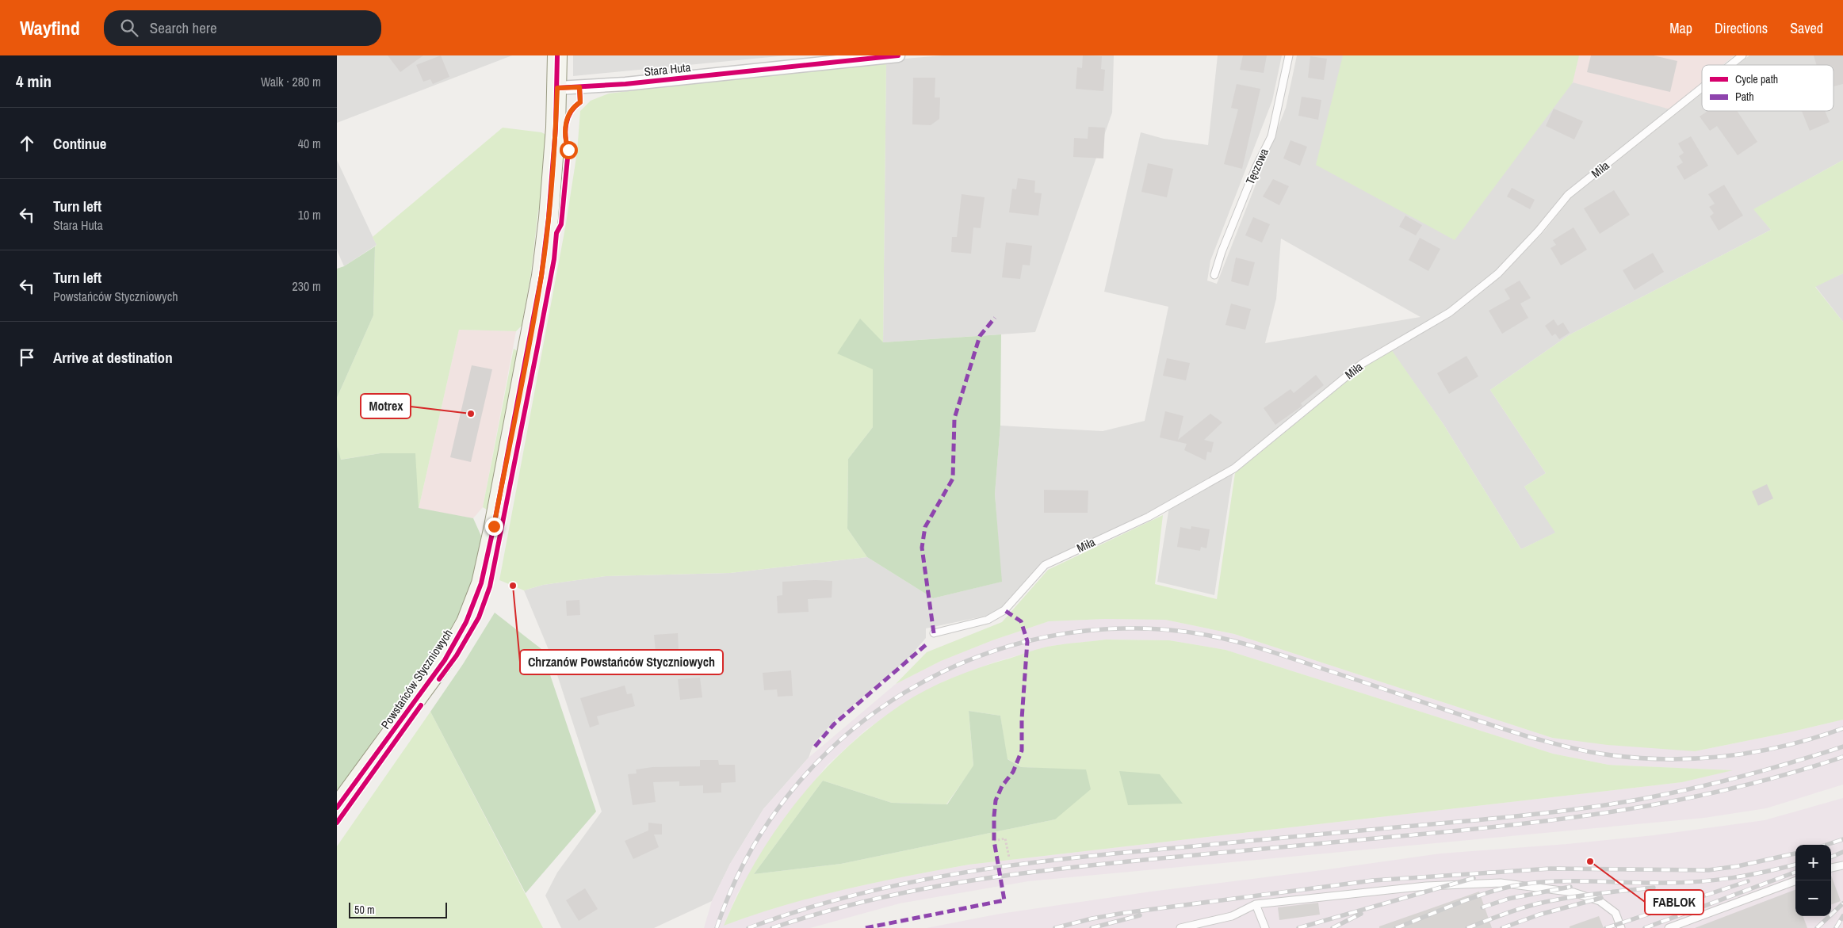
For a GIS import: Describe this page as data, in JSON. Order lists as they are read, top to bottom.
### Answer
{
  "streets": {
    "street": ["Stara Huta", "Powstańców Styczniowych"],
    "lane": ["Tęczowa", "Miła"]
  },
  "crossings": [
    ["Stara Huta", "Powstańców Styczniowych"]
  ],
  "places": ["Motrex", "Chrzanów Powstańców Styczniowych", "FABLOK"],
  "legend": ["Cycle path", "Path"],
  "scale_bar": "50 m",
  "page": {
    "header": "Wayfind",
    "search": "Search here",
    "nav": ["Map", "Directions", "Saved"],
    "heading": ["4 min", "Walk · 280 m"],
    "list": [
      ["Continue", "40 m"],
      ["Turn left", "Stara Huta", "10 m"],
      ["Turn left", "Powstańców Styczniowych", "230 m"],
      "Arrive at destination"
    ],
    "map_buttons": ["+", "−"],
    "scale": "50 m"
  }
}
